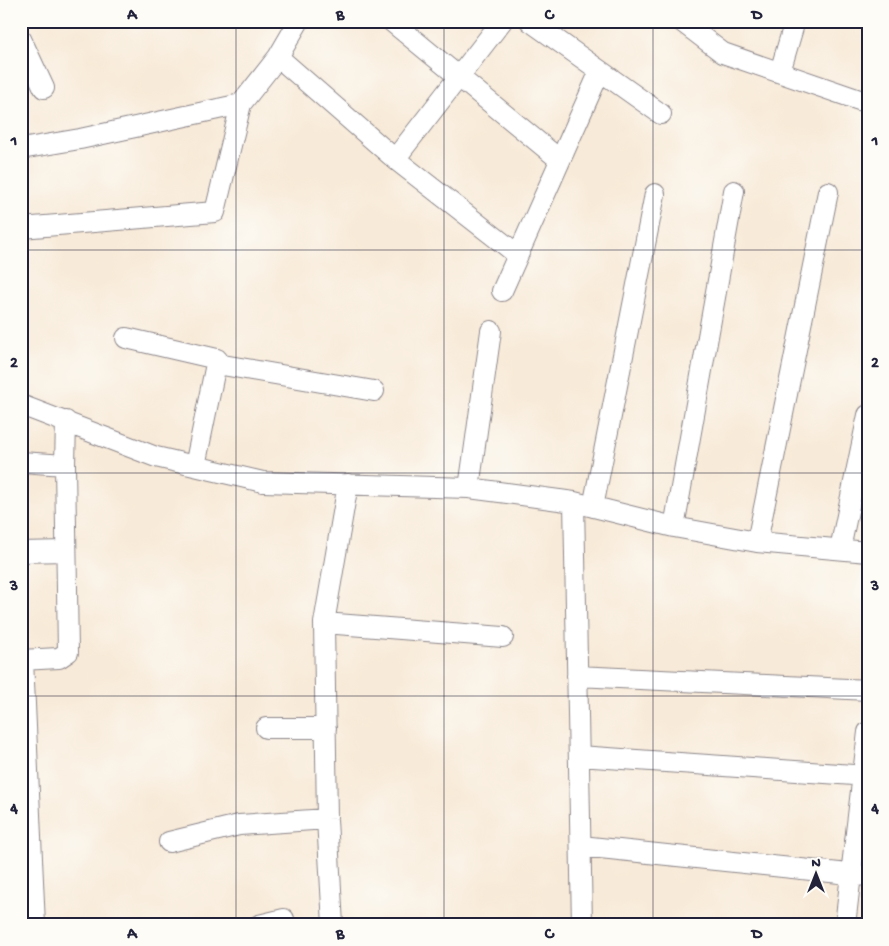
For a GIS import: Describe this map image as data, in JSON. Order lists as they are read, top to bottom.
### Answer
{
  "north": "top",
  "grid": {
    "columns": [
      "A",
      "B",
      "C",
      "D"
    ],
    "rows": [
      "1",
      "2",
      "3",
      "4"
    ]
  }
}
